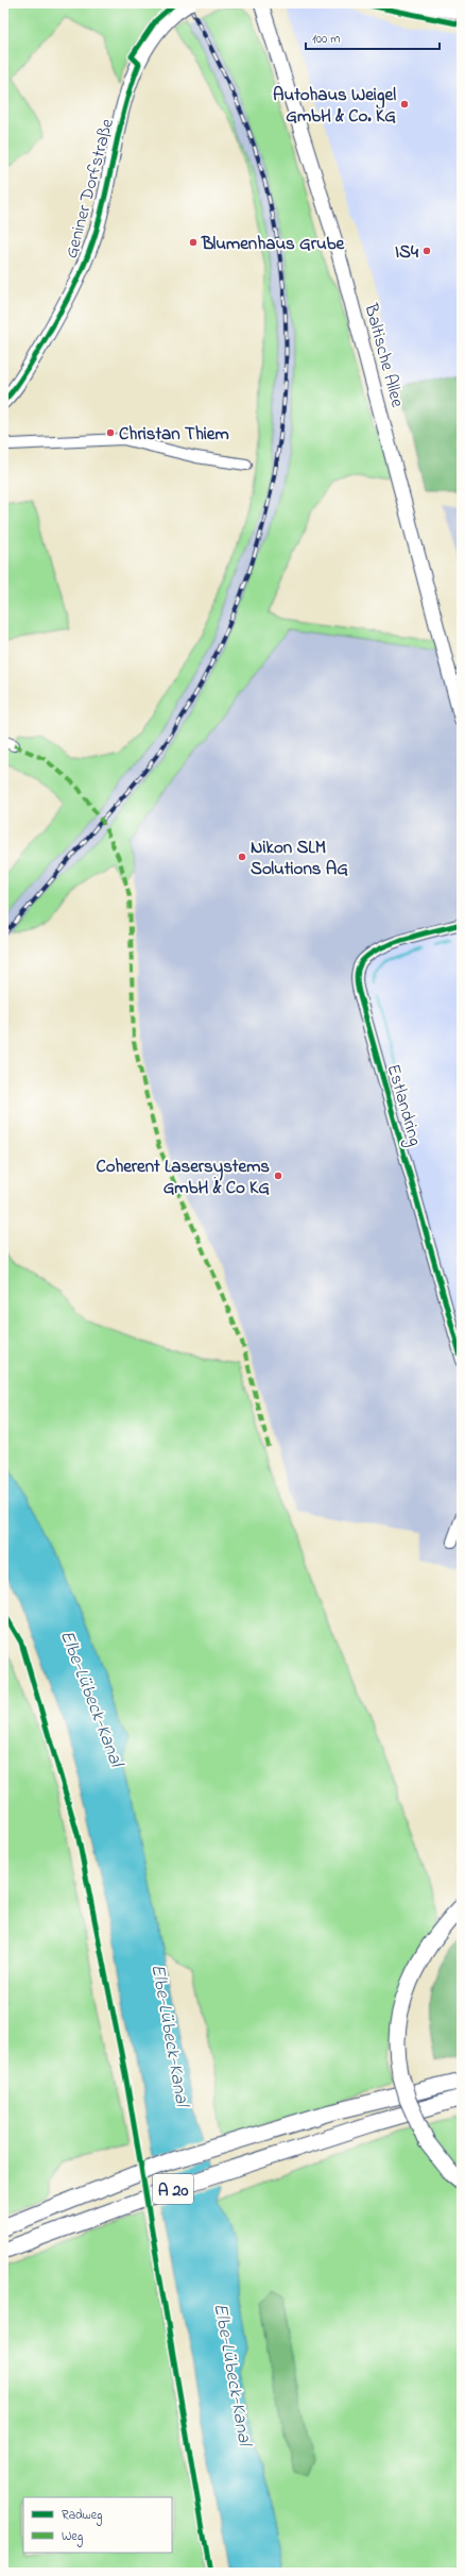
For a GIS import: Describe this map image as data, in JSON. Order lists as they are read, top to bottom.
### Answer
{
  "streets": {
    "highway": ["A 20"],
    "main road": ["Geniner Dorfstraße", "Baltische Allee"],
    "street": ["Estlandring"]
  },
  "water": ["Elbe-Lübeck-Kanal"],
  "places": [
    "Autohaus Weigel GmbH & Co. KG",
    "Blumenhaus Grube",
    "IS4",
    "Christan Thiem",
    "Nikon SLM Solutions AG",
    "Coherent Lasersystems GmbH & Co KG"
  ],
  "legend": ["Radweg", "Weg"],
  "scale_bar": "100 m"
}
